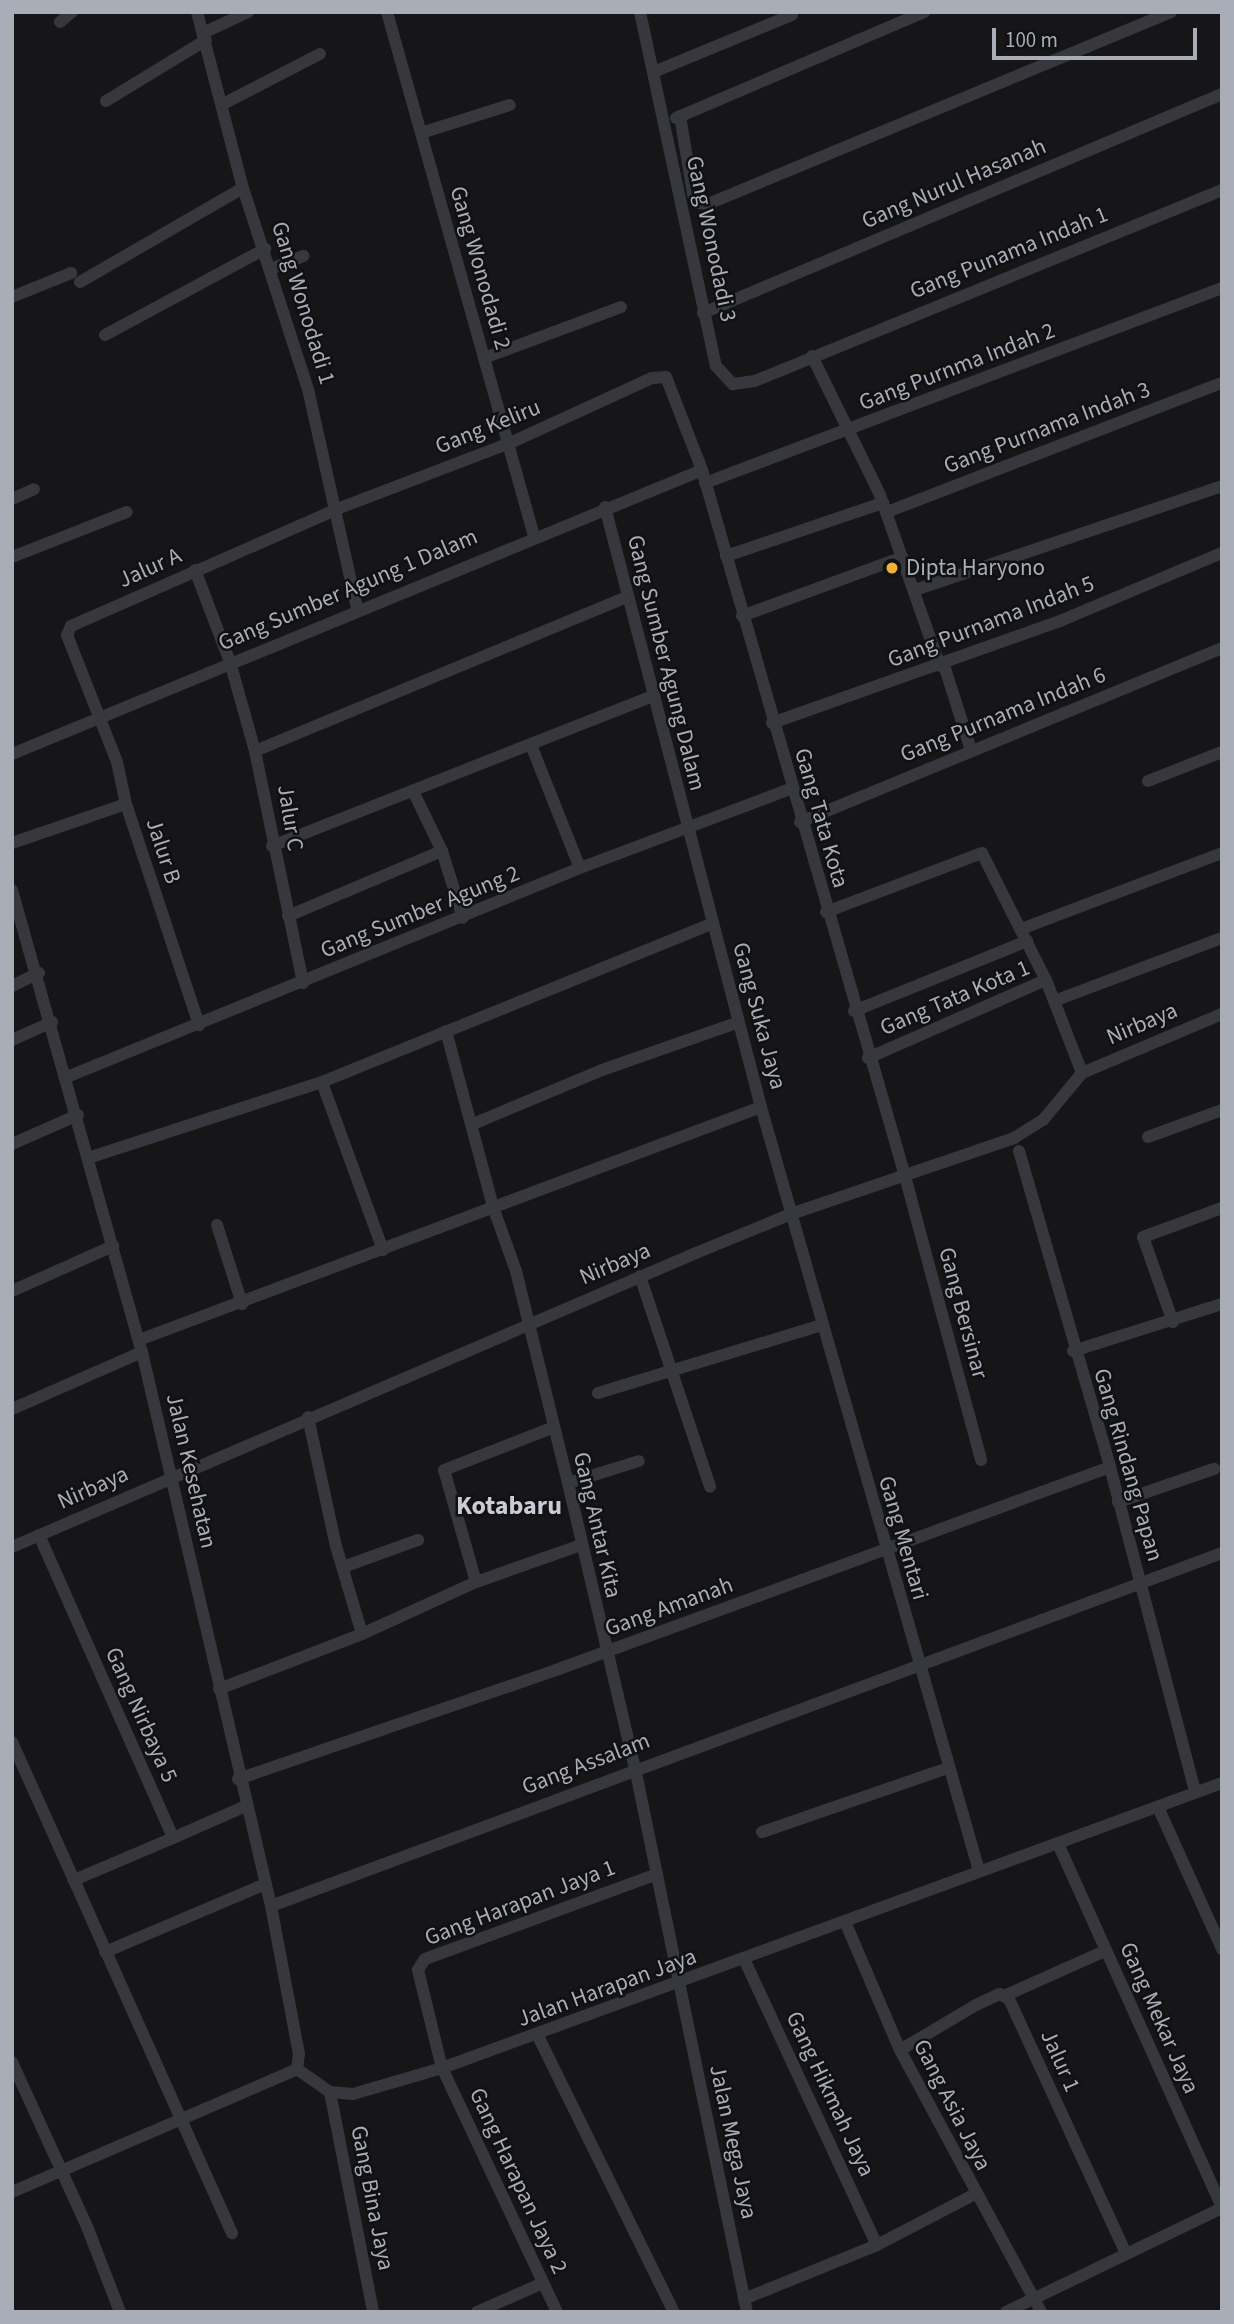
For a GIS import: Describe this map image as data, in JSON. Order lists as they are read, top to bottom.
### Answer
{
  "streets": {
    "street": [
      "Gang Nurul Hasanah",
      "Gang Wonodadi 3",
      "Gang Punama Indah 1",
      "Gang Wonodadi 2",
      "Gang Wonodadi 1",
      "Gang Purnma Indah 2",
      "Gang Keliru",
      "Gang Purnama Indah 3",
      "Jalur A",
      "Gang Sumber Agung 1 Dalam",
      "Gang Purnama Indah 5",
      "Gang Sumber Agung Dalam",
      "Gang Purnama Indah 6",
      "Jalur C",
      "Gang Tata Kota",
      "Jalur B",
      "Gang Sumber Agung 2",
      "Gang Tata Kota 1",
      "Gang Suka Jaya",
      "Nirbaya",
      "Gang Bersinar",
      "Gang Rindang Papan",
      "Jalan Kesehatan",
      "Gang Antar Kita",
      "Gang Mentari",
      "Gang Amanah",
      "Gang Nirbaya 5",
      "Gang Assalam",
      "Gang Harapan Jaya 1",
      "Jalan Harapan Jaya",
      "Gang Mekar Jaya",
      "Jalur 1",
      "Gang Hikmah Jaya",
      "Gang Asia Jaya",
      "Jalan Mega Jaya",
      "Gang Harapan Jaya 2",
      "Gang Bina Jaya"
    ]
  },
  "crossings": [
    ["Gang Nurul Hasanah", "Gang Wonodadi 3"],
    ["Gang Wonodadi 3", "Gang Punama Indah 1"],
    ["Gang Wonodadi 2", "Gang Keliru"],
    ["Gang Wonodadi 2", "Gang Sumber Agung 1 Dalam"],
    ["Gang Wonodadi 1", "Gang Keliru"],
    ["Gang Wonodadi 1", "Jalur A"],
    ["Gang Wonodadi 1", "Gang Sumber Agung 1 Dalam"],
    ["Gang Purnma Indah 2", "Gang Sumber Agung 1 Dalam"],
    ["Gang Purnma Indah 2", "Gang Tata Kota"],
    ["Gang Keliru", "Jalur A"],
    ["Gang Keliru", "Gang Tata Kota"],
    ["Gang Purnama Indah 3", "Gang Tata Kota"],
    ["Jalur A", "Gang Sumber Agung 1 Dalam"],
    ["Jalur A", "Jalur C"],
    ["Gang Sumber Agung 1 Dalam", "Gang Sumber Agung Dalam"],
    ["Gang Sumber Agung 1 Dalam", "Jalur C"],
    ["Gang Sumber Agung 1 Dalam", "Gang Tata Kota"],
    ["Gang Purnama Indah 5", "Gang Tata Kota"],
    ["Gang Sumber Agung Dalam", "Gang Sumber Agung 2"],
    ["Gang Sumber Agung Dalam", "Gang Suka Jaya"],
    ["Gang Purnama Indah 6", "Gang Tata Kota"],
    ["Jalur C", "Gang Sumber Agung 2"],
    ["Gang Tata Kota", "Gang Sumber Agung 2"],
    ["Gang Tata Kota", "Gang Tata Kota 1"],
    ["Gang Tata Kota", "Nirbaya"],
    ["Gang Tata Kota", "Gang Bersinar"],
    ["Jalur B", "Gang Sumber Agung 2"],
    ["Gang Sumber Agung 2", "Gang Suka Jaya"],
    ["Gang Sumber Agung 2", "Jalan Kesehatan"],
    ["Gang Tata Kota 1", "Nirbaya"],
    ["Gang Suka Jaya", "Nirbaya"],
    ["Gang Suka Jaya", "Gang Mentari"],
    ["Nirbaya", "Gang Bersinar"],
    ["Nirbaya", "Gang Rindang Papan"],
    ["Nirbaya", "Jalan Kesehatan"],
    ["Nirbaya", "Gang Antar Kita"],
    ["Nirbaya", "Gang Mentari"],
    ["Nirbaya", "Gang Nirbaya 5"],
    ["Gang Rindang Papan", "Gang Amanah"],
    ["Gang Rindang Papan", "Gang Assalam"],
    ["Gang Rindang Papan", "Jalan Harapan Jaya"],
    ["Jalan Kesehatan", "Gang Amanah"],
    ["Jalan Kesehatan", "Gang Assalam"],
    ["Gang Antar Kita", "Gang Amanah"],
    ["Gang Antar Kita", "Gang Assalam"],
    ["Gang Antar Kita", "Gang Harapan Jaya 1"],
    ["Gang Antar Kita", "Jalan Harapan Jaya"],
    ["Gang Antar Kita", "Jalan Mega Jaya"],
    ["Gang Mentari", "Gang Amanah"],
    ["Gang Mentari", "Gang Assalam"],
    ["Gang Mentari", "Jalan Harapan Jaya"],
    ["Gang Harapan Jaya 1", "Jalan Harapan Jaya"],
    ["Gang Harapan Jaya 1", "Gang Harapan Jaya 2"],
    ["Jalan Harapan Jaya", "Gang Mekar Jaya"],
    ["Jalan Harapan Jaya", "Gang Hikmah Jaya"],
    ["Jalan Harapan Jaya", "Gang Asia Jaya"],
    ["Jalan Harapan Jaya", "Jalan Mega Jaya"],
    ["Jalan Harapan Jaya", "Gang Harapan Jaya 2"],
    ["Jalan Harapan Jaya", "Gang Bina Jaya"]
  ],
  "districts": ["Kotabaru"],
  "places": ["Dipta Haryono"],
  "scale_bar": "100 m"
}
